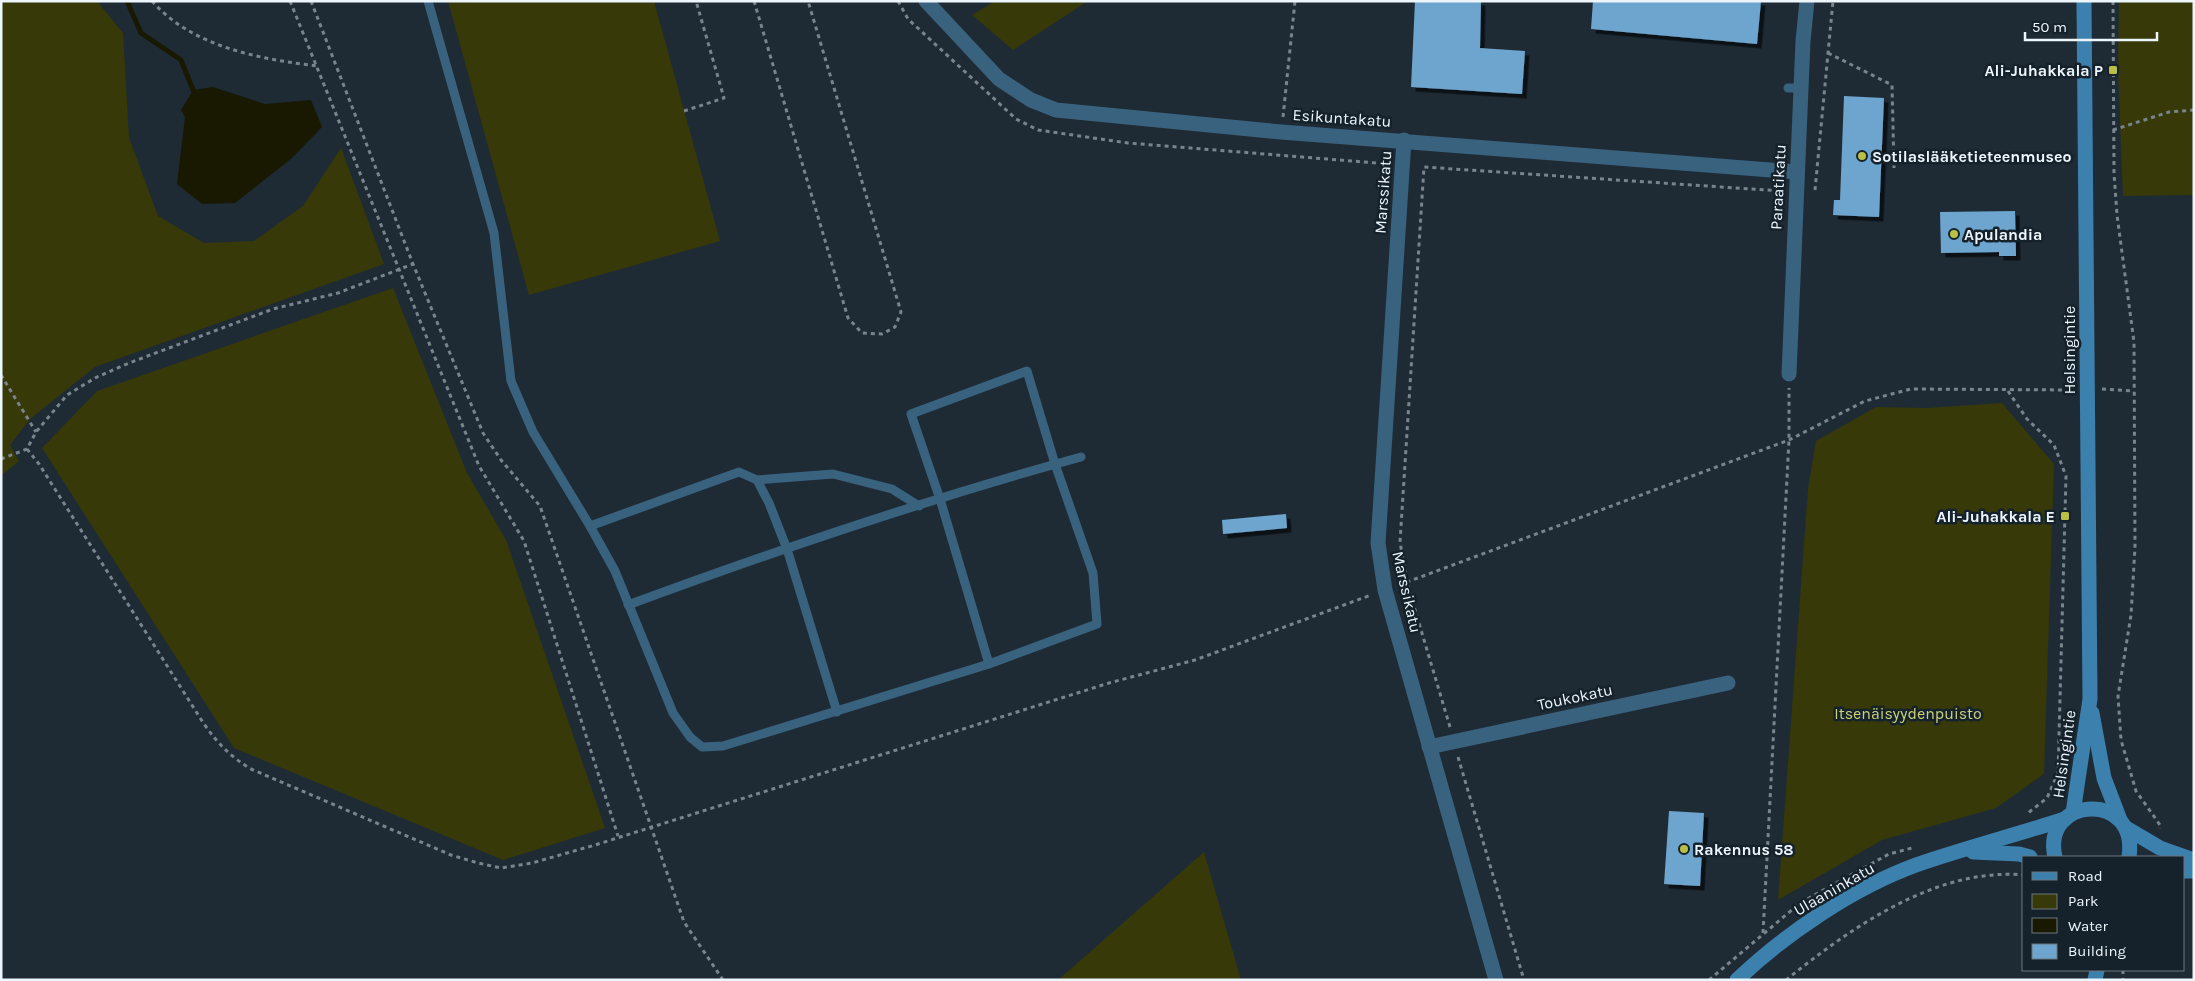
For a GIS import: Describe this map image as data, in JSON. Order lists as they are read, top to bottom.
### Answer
{
  "streets": {
    "main road": ["Helsingintie", "Ulaaninkatu"],
    "street": [
      "Esikuntakatu",
      "Paraatikatu",
      "Marssikatu",
      "Toukokatu"
    ]
  },
  "crossings": [
    ["Esikuntakatu", "Paraatikatu"],
    ["Esikuntakatu", "Marssikatu"],
    ["Marssikatu", "Toukokatu"],
    ["Helsingintie", "Ulaaninkatu"]
  ],
  "parks": ["Itsenäisyydenpuisto"],
  "places": {
    "transit": ["Ali-Juhakkala P", "Ali-Juhakkala E"],
    "other": ["Sotilaslääketieteenmuseo", "Apulandia", "Rakennus 58"]
  },
  "legend": [
    "Road",
    "Park",
    "Water",
    "Building"
  ],
  "scale_bar": "50 m"
}
